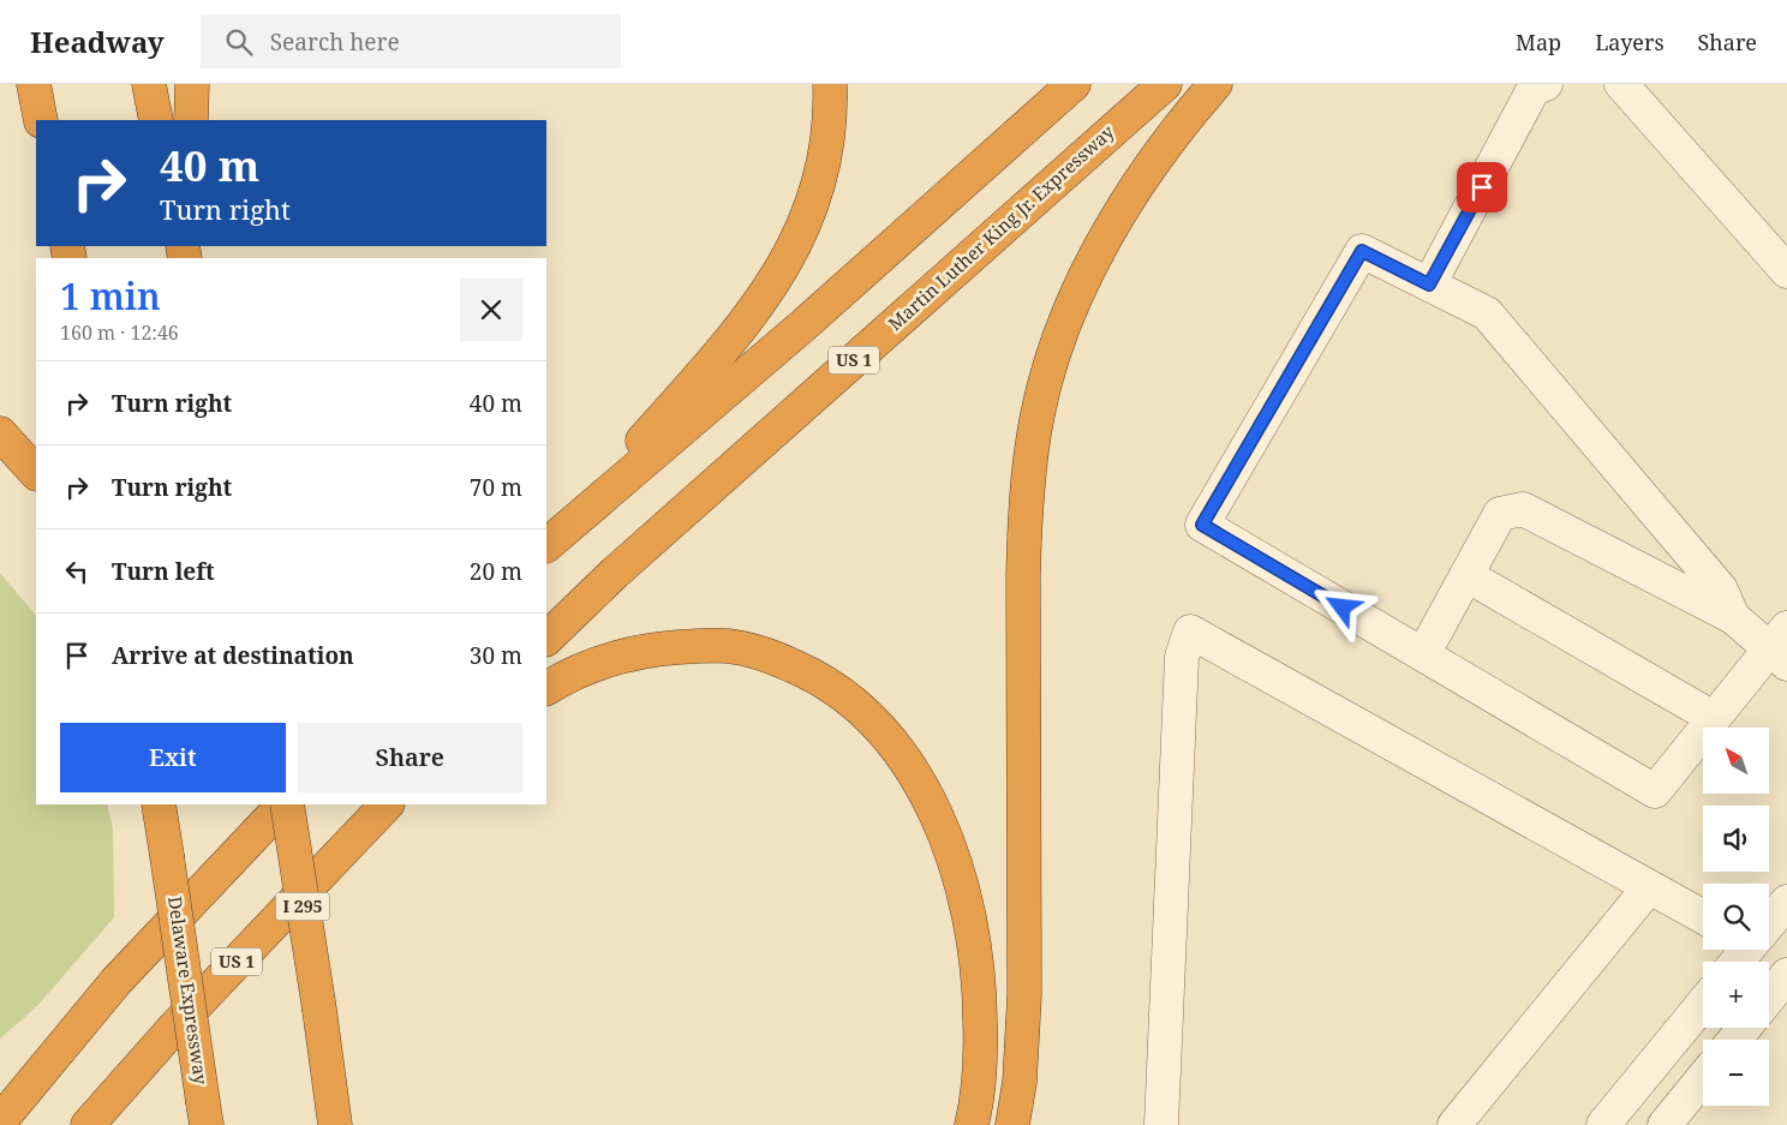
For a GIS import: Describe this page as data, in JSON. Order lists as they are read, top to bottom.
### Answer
{
  "streets": {
    "highway": [
      "Martin Luther King Jr. Expressway",
      "US 1",
      "I 295",
      "Delaware Expressway"
    ]
  },
  "north": "top left",
  "page": {
    "header": "Headway",
    "search": "Search here",
    "nav": ["Map", "Layers", "Share"],
    "turn": ["40 m", "Turn right"],
    "heading": ["1 min", "160 m · 12:46"],
    "list": [
      {
        "name": "Turn right",
        "value": "40 m"
      },
      {
        "name": "Turn right",
        "value": "70 m"
      },
      {
        "name": "Turn left",
        "value": "20 m"
      },
      {
        "name": "Arrive at destination",
        "value": "30 m"
      }
    ],
    "buttons": ["Exit", "Share"],
    "map_buttons": ["+", "−"]
  }
}
